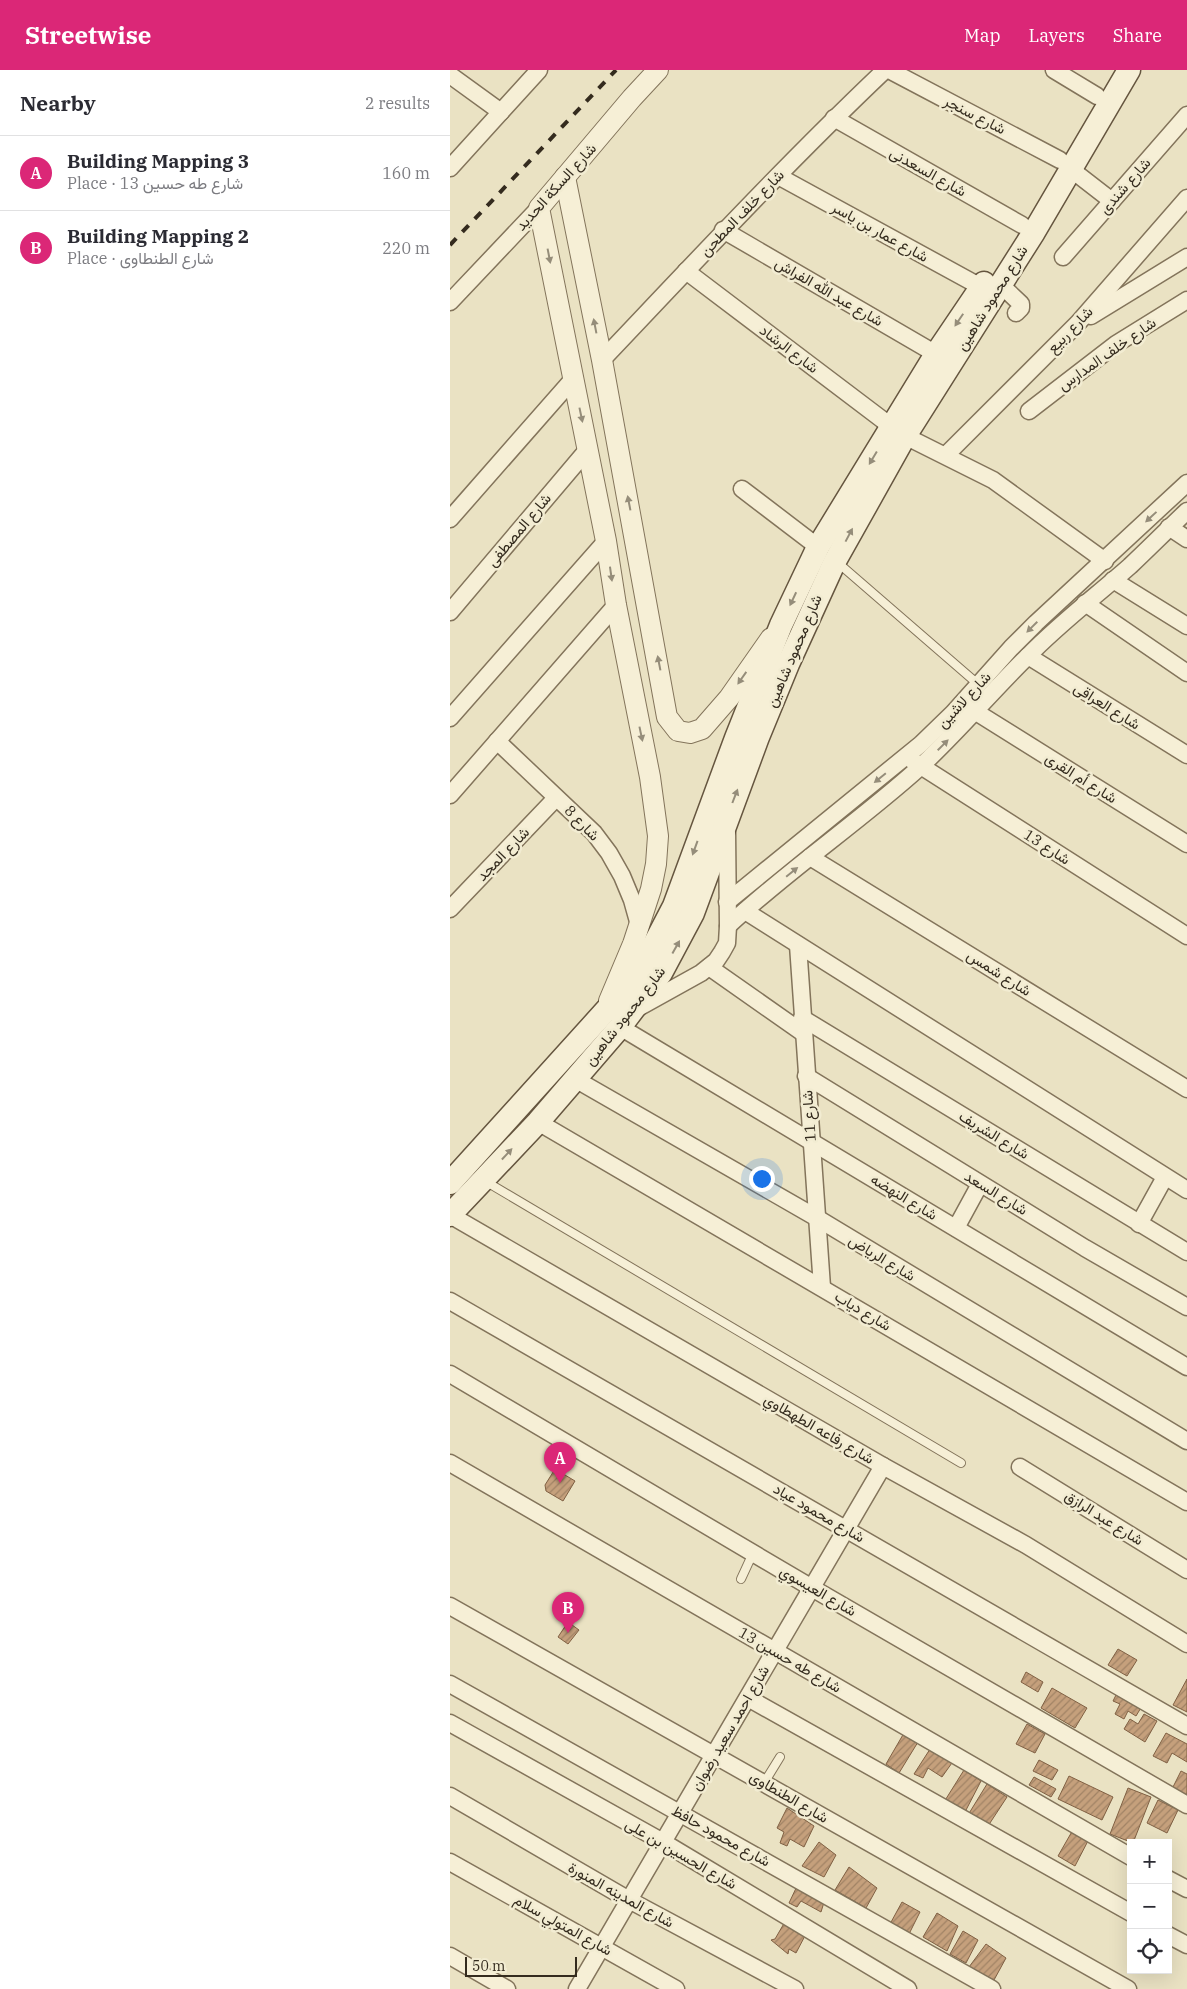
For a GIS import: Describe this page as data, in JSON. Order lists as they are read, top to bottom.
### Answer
{
  "streets": {
    "main road": ["شارع محمود شاهين"],
    "street": [
      "شارع سنجر",
      "شارع السعدنى",
      "شارع شندى",
      "شارع السكة الحديد",
      "شارع خلف المطحن",
      "شارع عمار بن ياسر",
      "شارع عبد الله الفراش",
      "شارع ربيع",
      "شارع الرشاد",
      "شارع خلف المدارس",
      "شارع المصطفى",
      "شارع لاشين",
      "شارع العراقى",
      "شارع أم القرى",
      "شارع 8",
      "شارع 13",
      "شارع المجد",
      "شارع شمس",
      "شارع 11",
      "شارع الشريف",
      "شارع السعد",
      "شارع النهضه",
      "شارع الرياض",
      "شارع دياب",
      "شارع رفاعه الطهطاوي",
      "شارع محمود عياد",
      "شارع عبد الرازق",
      "شارع العيسوي",
      "شارع طه حسين 13",
      "شارع احمد سعيد رضوان",
      "شارع الطنطاوى",
      "شارع محمود حافظ",
      "شارع الحسين بن على",
      "شارع المدينه المنورة",
      "شارع المتولي سلام"
    ]
  },
  "crossings": [
    ["شارع سنجر", "شارع شندى"],
    ["شارع سنجر", "شارع خلف المطحن"],
    ["شارع سنجر", "شارع محمود شاهين"],
    ["شارع السعدنى", "شارع خلف المطحن"],
    ["شارع السعدنى", "شارع محمود شاهين"],
    ["شارع خلف المطحن", "شارع عمار بن ياسر"],
    ["شارع خلف المطحن", "شارع عبد الله الفراش"],
    ["شارع خلف المطحن", "شارع الرشاد"],
    ["شارع عمار بن ياسر", "شارع محمود شاهين"],
    ["شارع عبد الله الفراش", "شارع محمود شاهين"],
    ["شارع محمود شاهين", "شارع الرشاد"],
    ["شارع محمود شاهين", "شارع النهضه"],
    ["شارع محمود شاهين", "شارع الرياض"],
    ["شارع محمود شاهين", "شارع دياب"],
    ["شارع محمود شاهين", "شارع رفاعه الطهطاوي"],
    ["شارع ربيع", "شارع الرشاد"],
    ["شارع الرشاد", "شارع لاشين"],
    ["شارع لاشين", "شارع العراقى"],
    ["شارع لاشين", "شارع أم القرى"],
    ["شارع لاشين", "شارع 13"],
    ["شارع لاشين", "شارع شمس"],
    ["شارع 8", "شارع المجد"],
    ["شارع 11", "شارع الشريف"],
    ["شارع 11", "شارع السعد"],
    ["شارع 11", "شارع النهضه"],
    ["شارع 11", "شارع الرياض"],
    ["شارع 11", "شارع دياب"],
    ["شارع رفاعه الطهطاوي", "شارع احمد سعيد رضوان"],
    ["شارع محمود عياد", "شارع احمد سعيد رضوان"],
    ["شارع العيسوي", "شارع احمد سعيد رضوان"],
    ["شارع طه حسين 13", "شارع احمد سعيد رضوان"],
    ["شارع احمد سعيد رضوان", "شارع الطنطاوى"],
    ["شارع احمد سعيد رضوان", "شارع محمود حافظ"],
    ["شارع احمد سعيد رضوان", "شارع الحسين بن على"],
    ["شارع احمد سعيد رضوان", "شارع المدينه المنورة"],
    ["شارع احمد سعيد رضوان", "شارع المتولي سلام"]
  ],
  "scale_bar": "50 m",
  "page": {
    "header": "Streetwise",
    "nav": ["Map", "Layers", "Share"],
    "heading": ["Nearby", "2 results"],
    "list": [
      {
        "mark": "A",
        "name": "Building Mapping 3",
        "note": "Place · شارع طه حسين 13",
        "value": "160 m"
      },
      {
        "mark": "B",
        "name": "Building Mapping 2",
        "note": "Place · شارع الطنطاوى",
        "value": "220 m"
      }
    ],
    "pins": ["A", "B"],
    "map_buttons": ["+", "−"],
    "scale": "50 m"
  }
}
